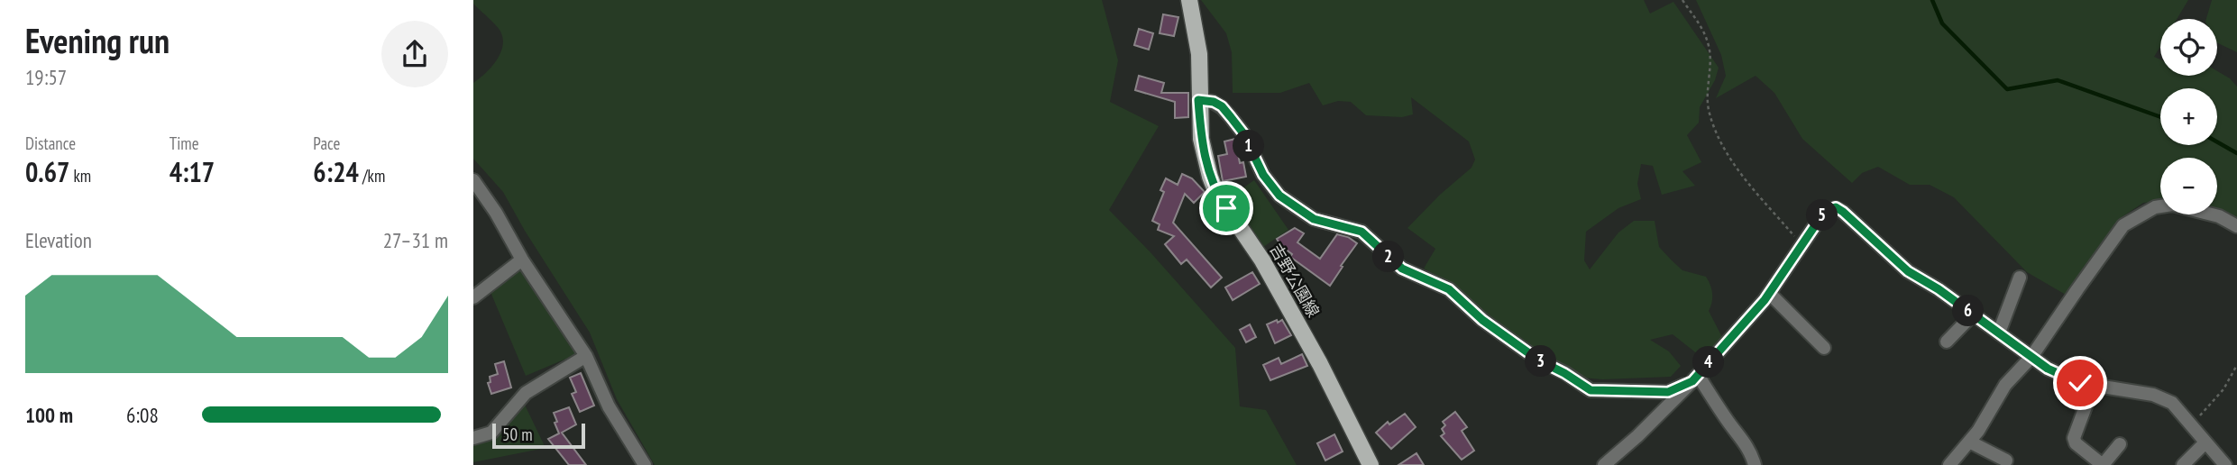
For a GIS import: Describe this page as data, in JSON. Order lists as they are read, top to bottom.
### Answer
{
  "streets": {
    "main road": ["吉野公園線"]
  },
  "scale_bar": "50 m",
  "page": {
    "heading": ["Evening run", "19:57"],
    "map_buttons": ["+", "−"],
    "stats": [
      ["Distance", "0.67 km"],
      ["Time", "4:17"],
      ["Pace", "6:24 /km"]
    ],
    "pins": [
      "1",
      "5",
      "2",
      "6",
      "3",
      "4"
    ],
    "chart": ["Elevation", "27–31 m"],
    "list": [
      {
        "name": "100 m",
        "note": "6:08"
      }
    ],
    "scale": "50 m"
  }
}
